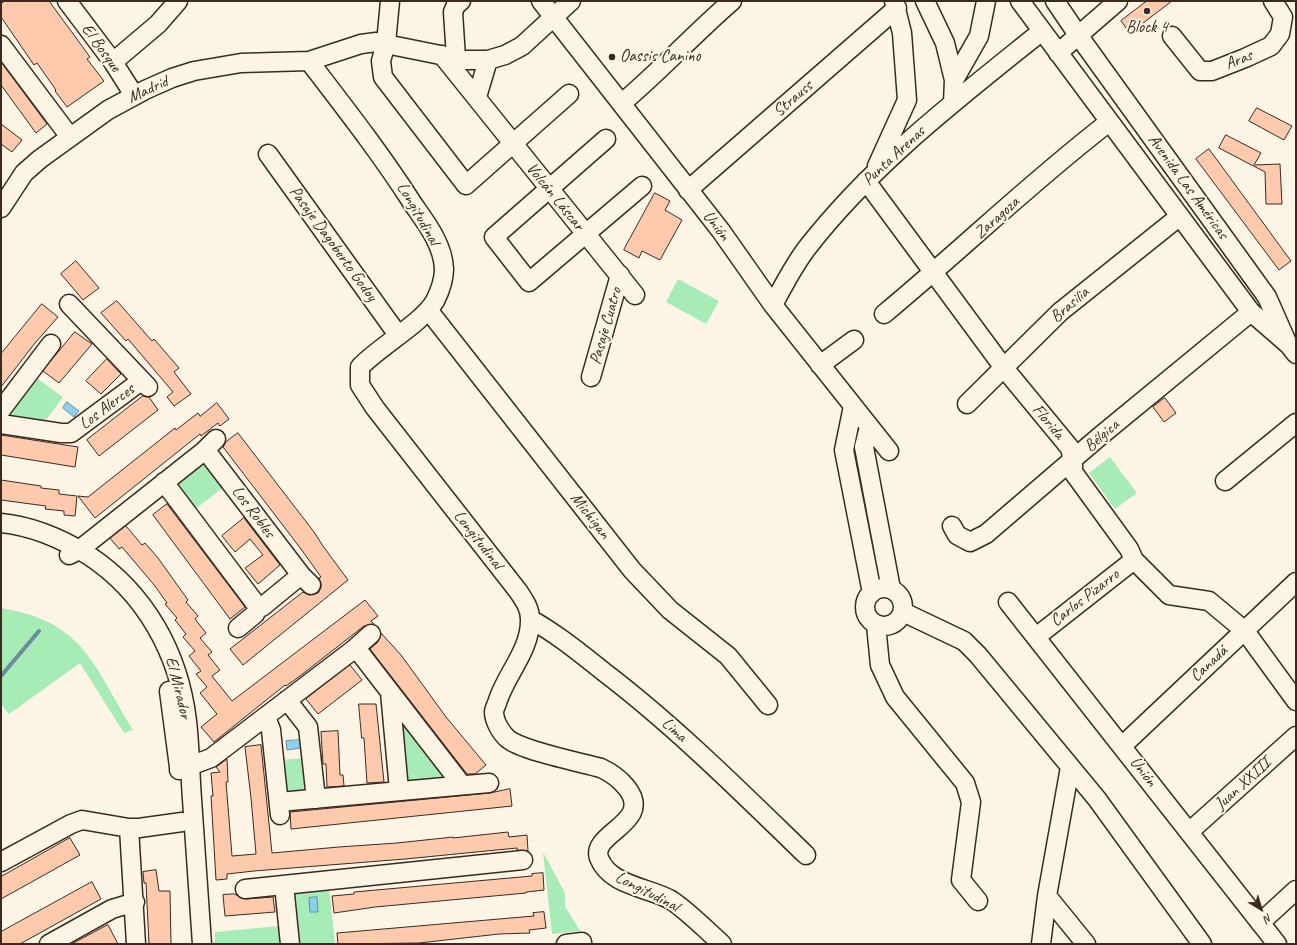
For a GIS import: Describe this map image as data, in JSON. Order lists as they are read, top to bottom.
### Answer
{
  "streets": {
    "street": [
      "El Bosque",
      "Aras",
      "Madrid",
      "Strauss",
      "Punta Arenas",
      "Avenida Las Américas",
      "Volcán Láscar",
      "Longitudinal",
      "Zaragoza",
      "Unión",
      "Pasaje Dagoberto Godoy",
      "Brasilia",
      "Pasaje Cuatro",
      "Los Alerces",
      "Florida",
      "Bélgica",
      "Los Robles",
      "Michigan",
      "Carlos Pizarro",
      "Canadá",
      "El Mirador",
      "Lima",
      "Juan XXIII"
    ]
  },
  "crossings": [
    ["El Bosque", "Madrid"],
    ["Madrid", "Volcán Láscar"],
    ["Madrid", "Longitudinal"],
    ["Madrid", "Unión"],
    ["Strauss", "Unión"],
    ["Punta Arenas", "Avenida Las Américas"],
    ["Punta Arenas", "Unión"],
    ["Punta Arenas", "Florida"],
    ["Avenida Las Américas", "Zaragoza"],
    ["Avenida Las Américas", "Brasilia"],
    ["Avenida Las Américas", "Bélgica"],
    ["Volcán Láscar", "Pasaje Cuatro"],
    ["Longitudinal", "Pasaje Dagoberto Godoy"],
    ["Longitudinal", "Michigan"],
    ["Longitudinal", "Lima"],
    ["Zaragoza", "Florida"],
    ["Unión", "Carlos Pizarro"],
    ["Unión", "Canadá"],
    ["Unión", "Juan XXIII"],
    ["Brasilia", "Florida"],
    ["Florida", "Bélgica"],
    ["Florida", "Carlos Pizarro"],
    ["Florida", "Canadá"],
    ["Los Robles", "El Mirador"]
  ],
  "places": ["Block 4", "Oassis Canino"],
  "north": "bottom right"
}
